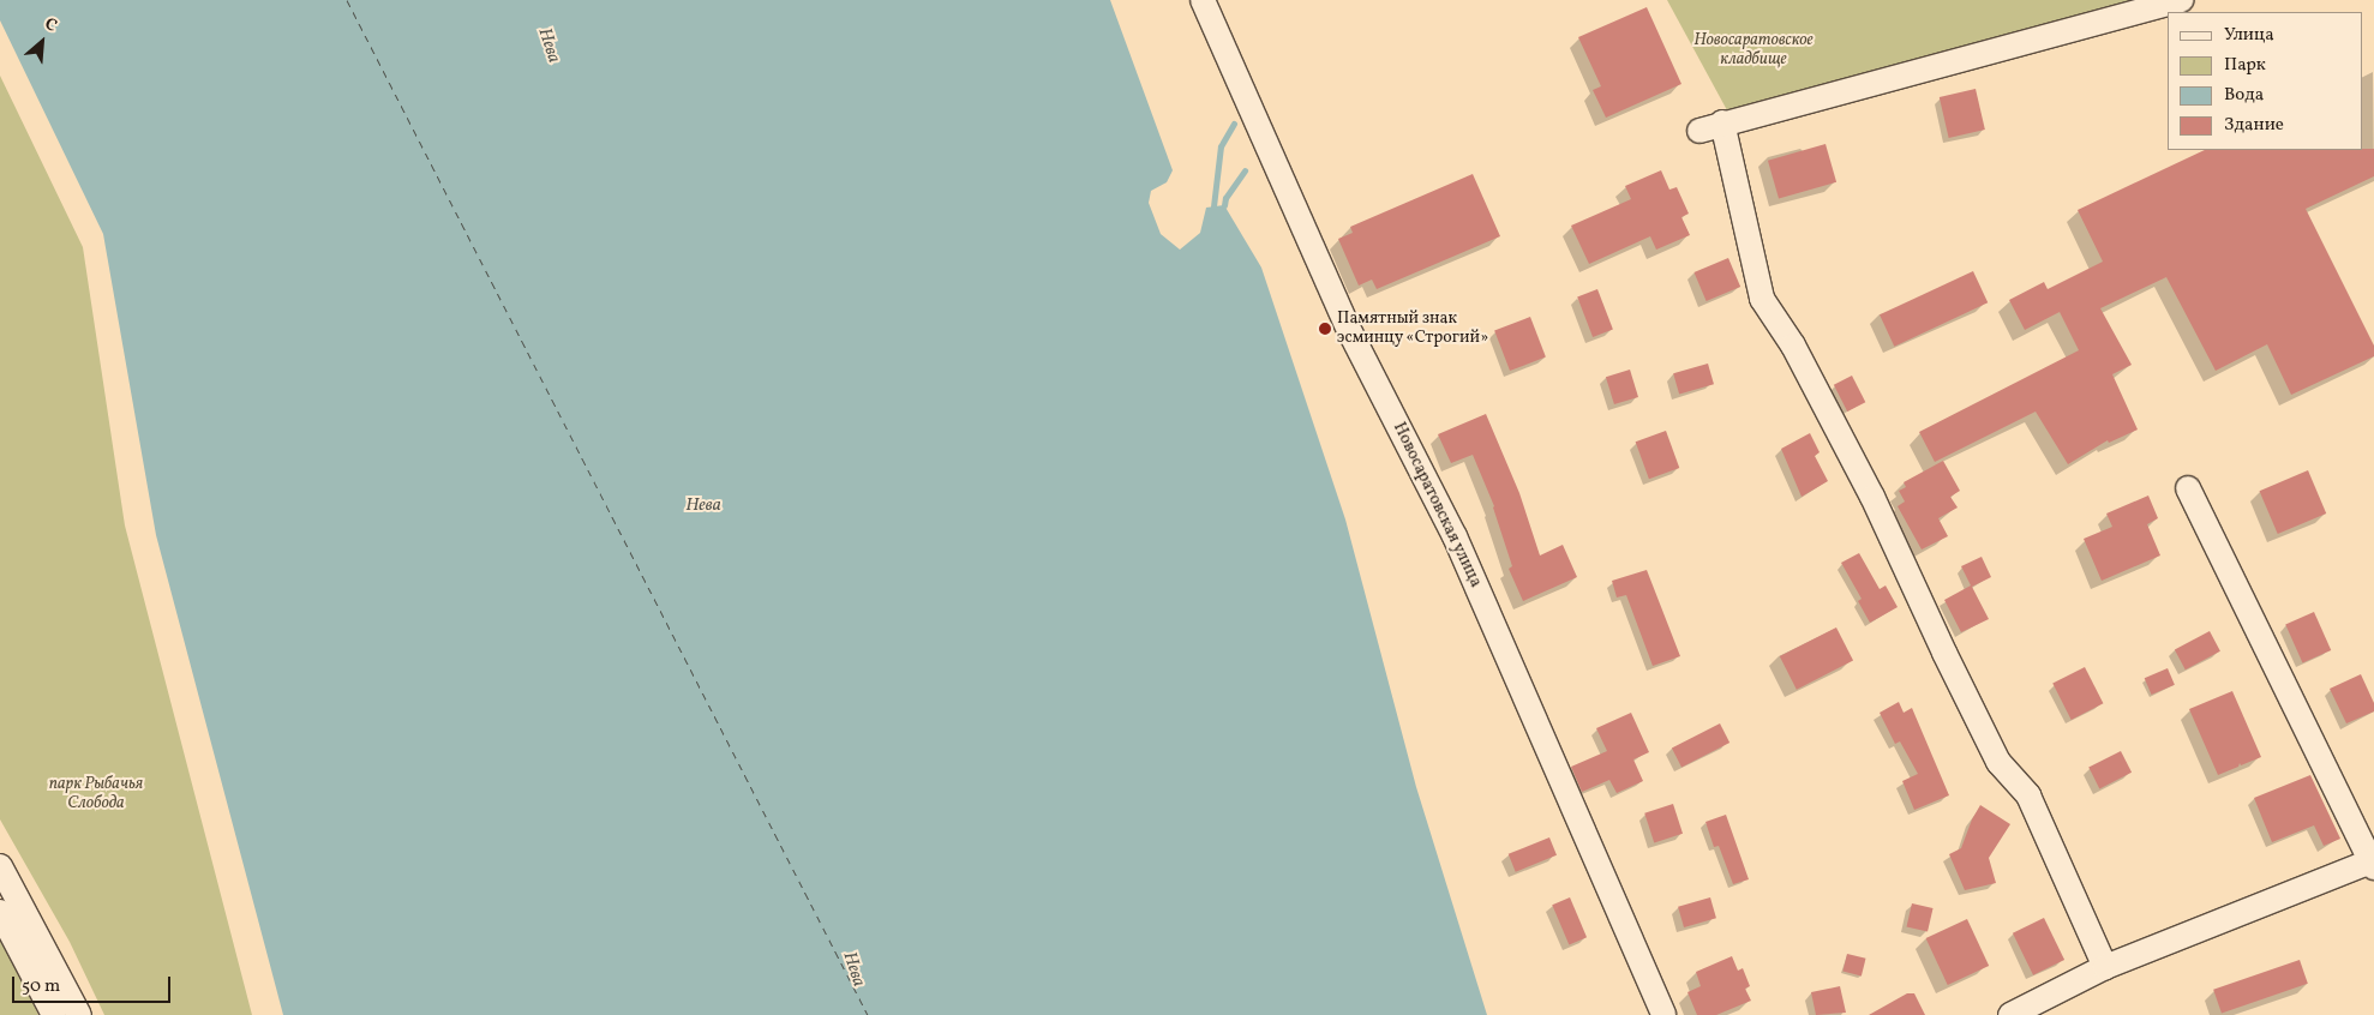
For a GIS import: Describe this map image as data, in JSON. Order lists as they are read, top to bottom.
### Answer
{
  "streets": {
    "street": ["Новосаратовская улица"]
  },
  "water": ["Нева"],
  "parks": ["Новосаратовское кладбище", "парк Рыбачья Слобода"],
  "places": ["Памятный знак эсминцу «Строгий»"],
  "legend": [
    "Улица",
    "Парк",
    "Вода",
    "Здание"
  ],
  "scale_bar": "50 m",
  "north": "top right"
}
